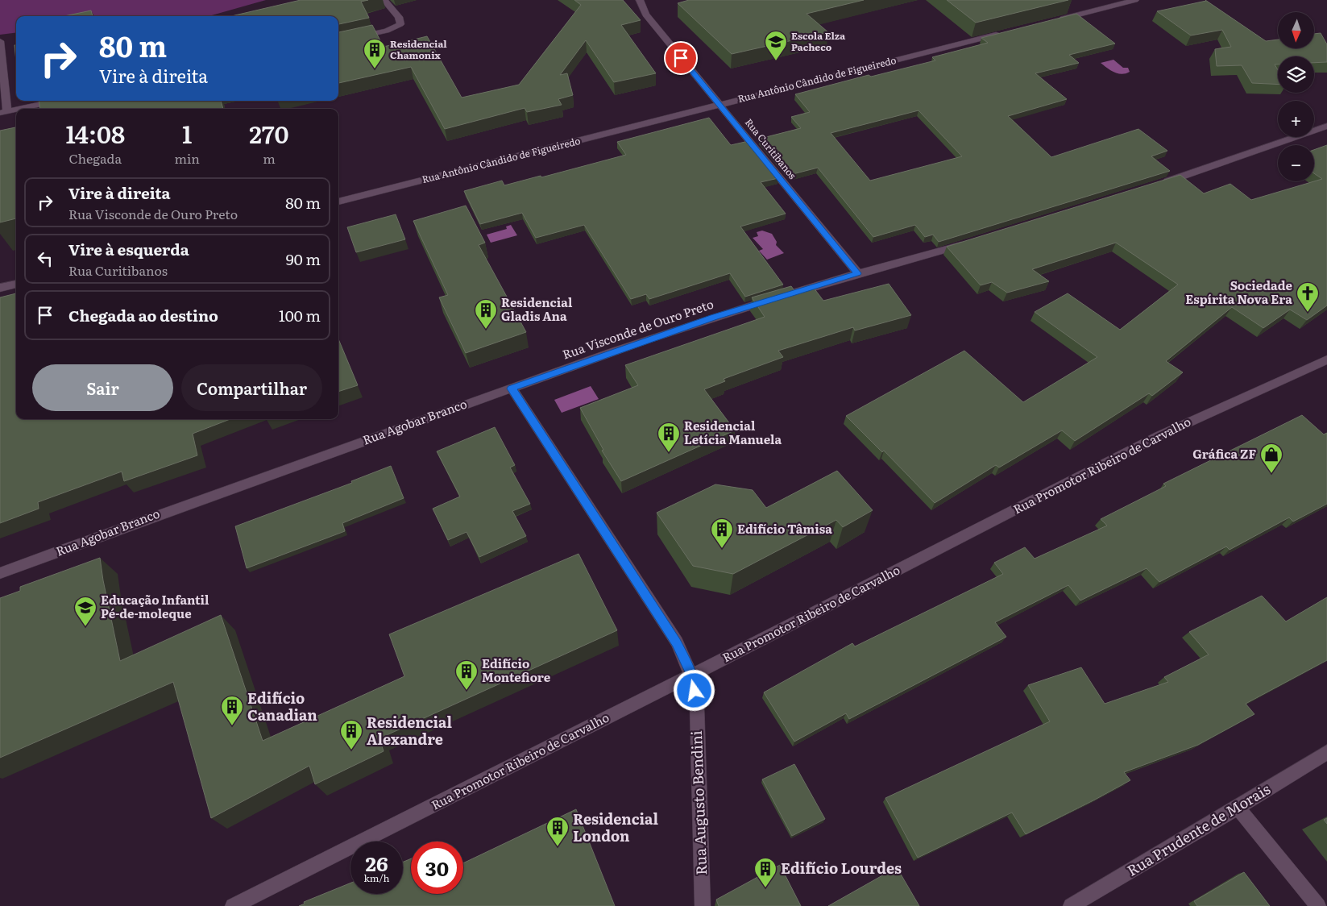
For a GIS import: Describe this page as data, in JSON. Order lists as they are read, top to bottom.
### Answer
{
  "streets": {
    "street": [
      "Rua Antônio Cândido de Figueiredo",
      "Rua Curitibanos",
      "Rua Visconde de Ouro Preto",
      "Rua Agobar Branco",
      "Rua Promotor Ribeiro de Carvalho",
      "Rua Augusto Bendini",
      "Rua Prudente de Morais"
    ]
  },
  "crossings": [
    ["Rua Antônio Cândido de Figueiredo", "Rua Curitibanos"],
    ["Rua Visconde de Ouro Preto", "Rua Agobar Branco"],
    ["Rua Promotor Ribeiro de Carvalho", "Rua Augusto Bendini"]
  ],
  "places": {
    "school or university": ["Escola Elza Pacheco", "Educação Infantil Pé-de-moleque"],
    "building": [
      "Residencial Chamonix",
      "Residencial Gladis Ana",
      "Residencial Letícia Manuela",
      "Edifício Tâmisa",
      "Edifício Montefiore",
      "Edifício Canadian",
      "Residencial Alexandre",
      "Residencial London",
      "Edifício Lourdes"
    ],
    "church": ["Sociedade Espírita Nova Era"],
    "shop": ["Gráfica ZF"]
  },
  "north": "bottom",
  "page": {
    "map_buttons": ["+", "−"],
    "turn": ["80 m", "Vire à direita"],
    "eta": [
      "14:08",
      "Chegada",
      "1",
      "min",
      "270",
      "m"
    ],
    "list": [
      {
        "name": "Vire à direita",
        "note": "Rua Visconde de Ouro Preto",
        "value": "80 m"
      },
      {
        "name": "Vire à esquerda",
        "note": "Rua Curitibanos",
        "value": "90 m"
      },
      {
        "name": "Chegada ao destino",
        "value": "100 m"
      }
    ],
    "buttons": ["Sair", "Compartilhar"],
    "speed": "26 km/h",
    "limit": "30"
  }
}
